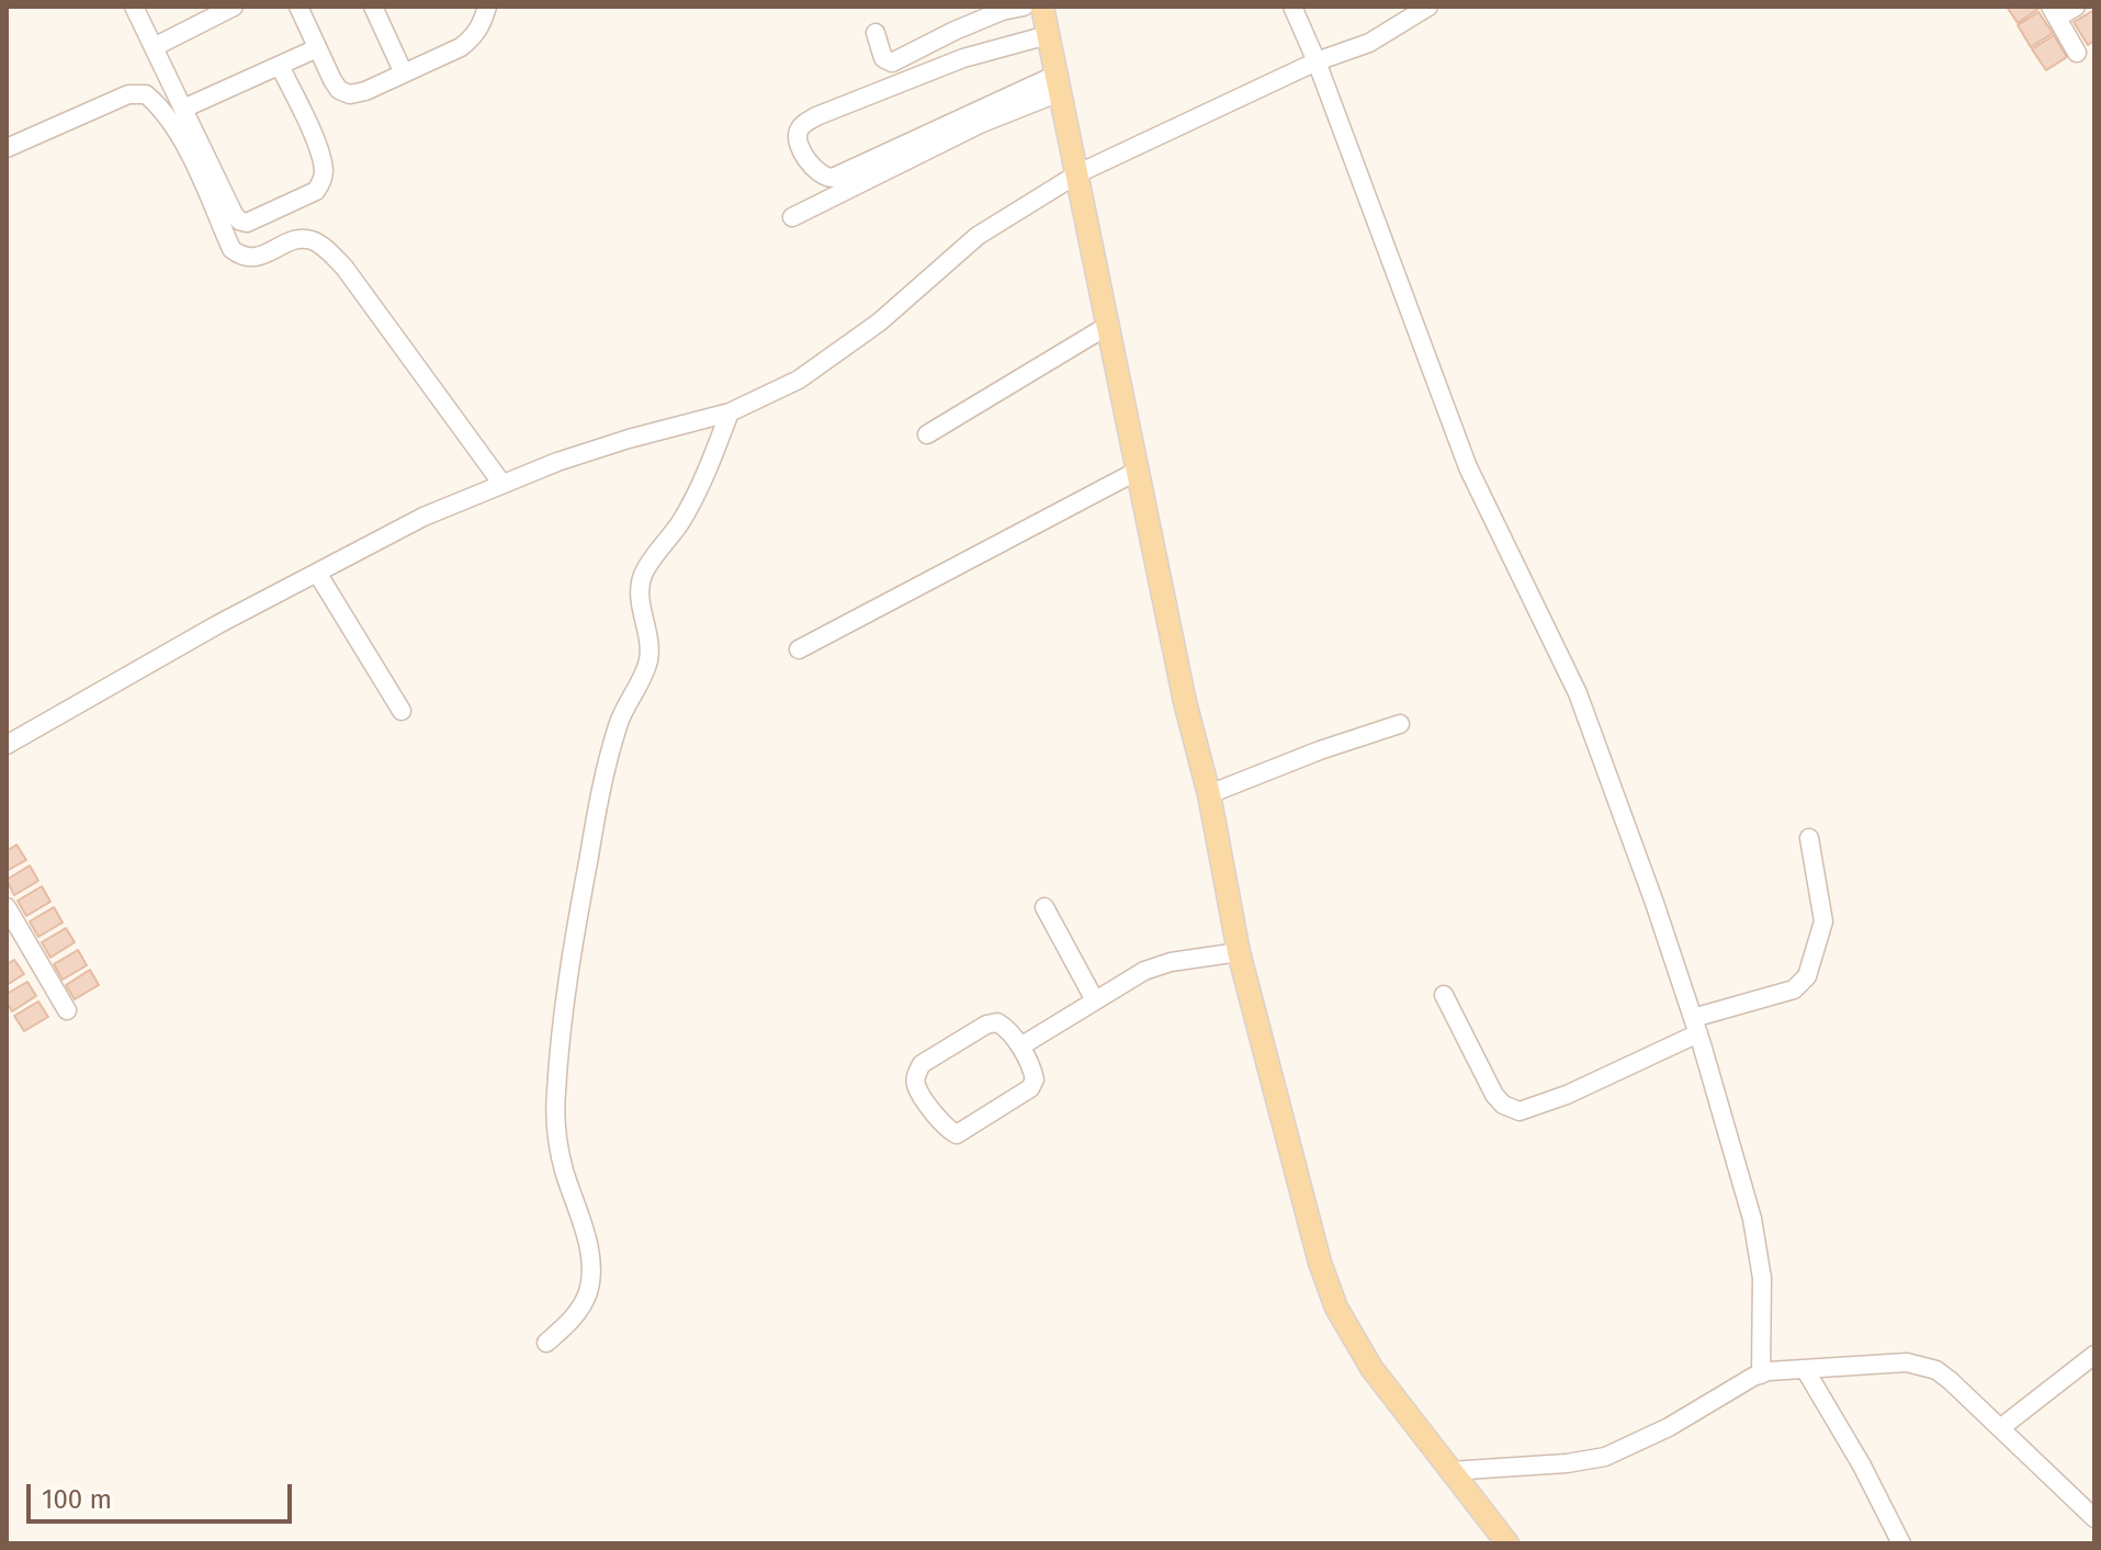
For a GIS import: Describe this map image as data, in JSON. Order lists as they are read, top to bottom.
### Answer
{
  "scale_bar": "100 m"
}
